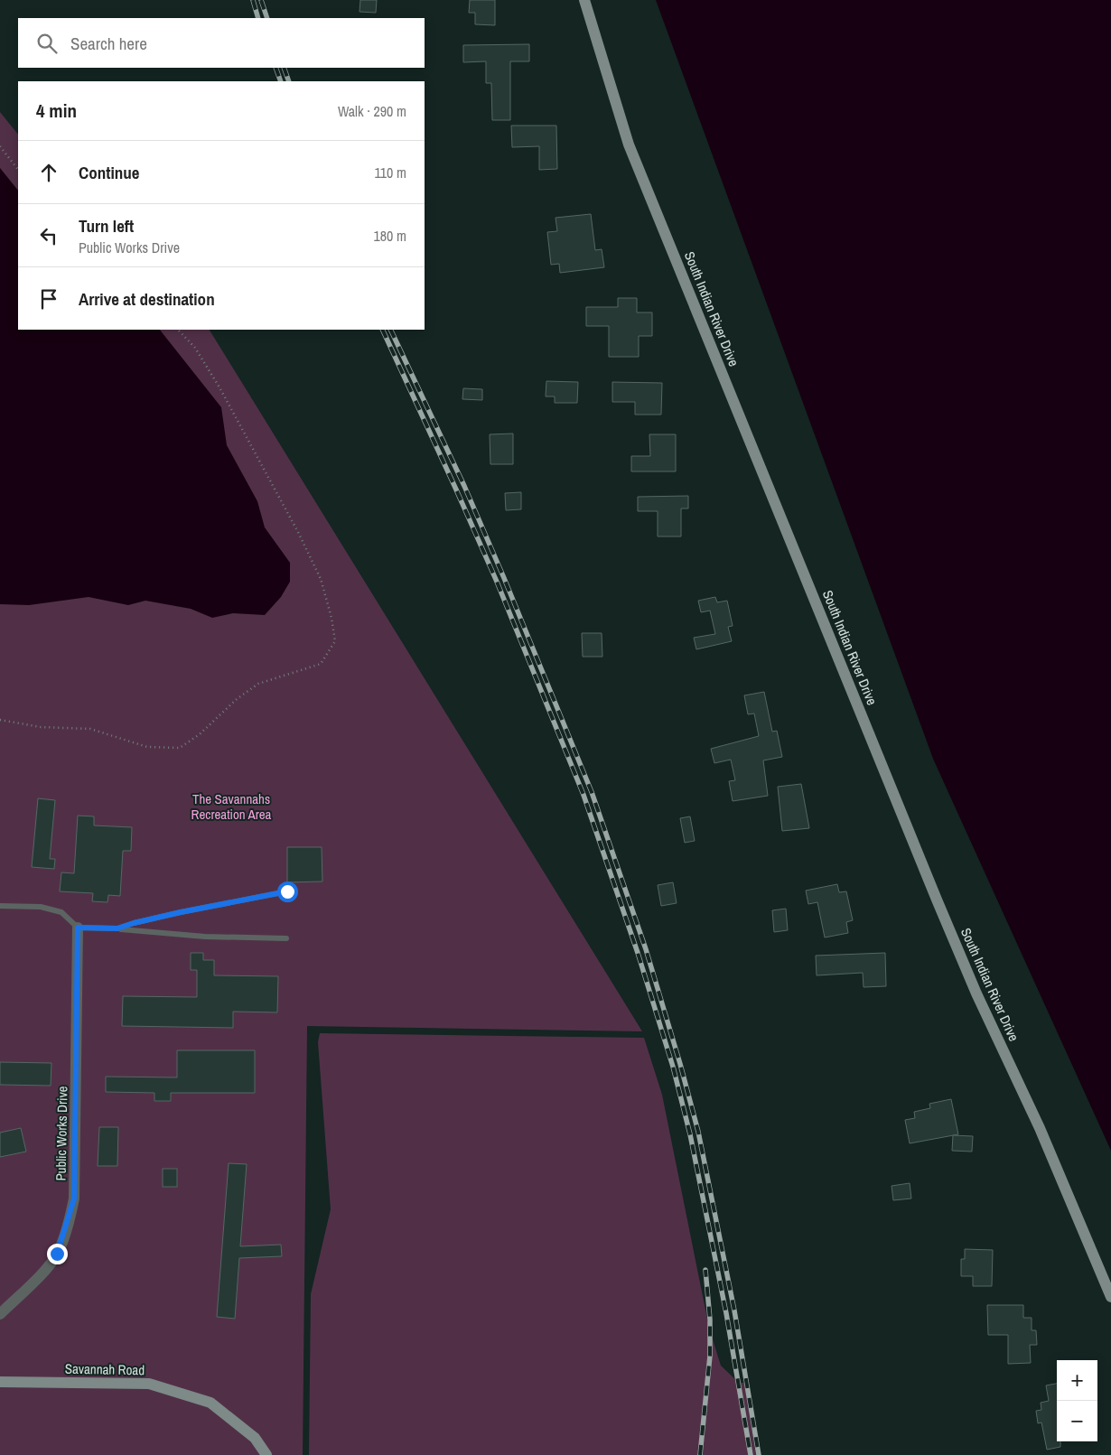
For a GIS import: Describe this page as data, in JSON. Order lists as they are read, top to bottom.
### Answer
{
  "streets": {
    "main road": ["South Indian River Drive", "Savannah Road"],
    "street": ["Public Works Drive"]
  },
  "parks": ["The Savannahs Recreation Area"],
  "page": {
    "search": "Search here",
    "heading": ["4 min", "Walk · 290 m"],
    "list": [
      ["Continue", "110 m"],
      ["Turn left", "Public Works Drive", "180 m"],
      "Arrive at destination"
    ],
    "map_buttons": ["+", "−"]
  }
}
